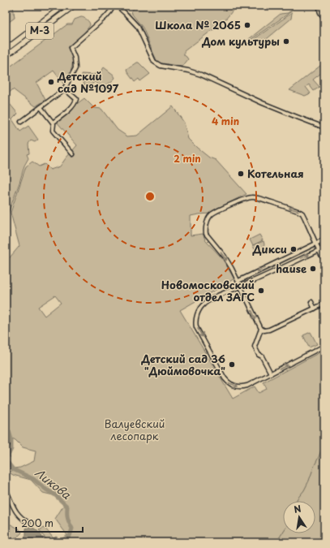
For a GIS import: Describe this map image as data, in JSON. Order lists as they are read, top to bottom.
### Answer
{
  "streets": {
    "highway": ["М-3"]
  },
  "water": ["Ликова"],
  "parks": ["Валуевский лесопарк"],
  "places": [
    "Школа № 2065",
    "Дом культуры",
    "Детский сад №1097",
    "Котельная",
    "Дикси",
    "hause",
    "Новомосковский отдел ЗАГС",
    "Детский сад 36 \"Дюймовочка\""
  ],
  "scale_bar": "200 m",
  "north": "top",
  "rings": ["4 min", "2 min"]
}
